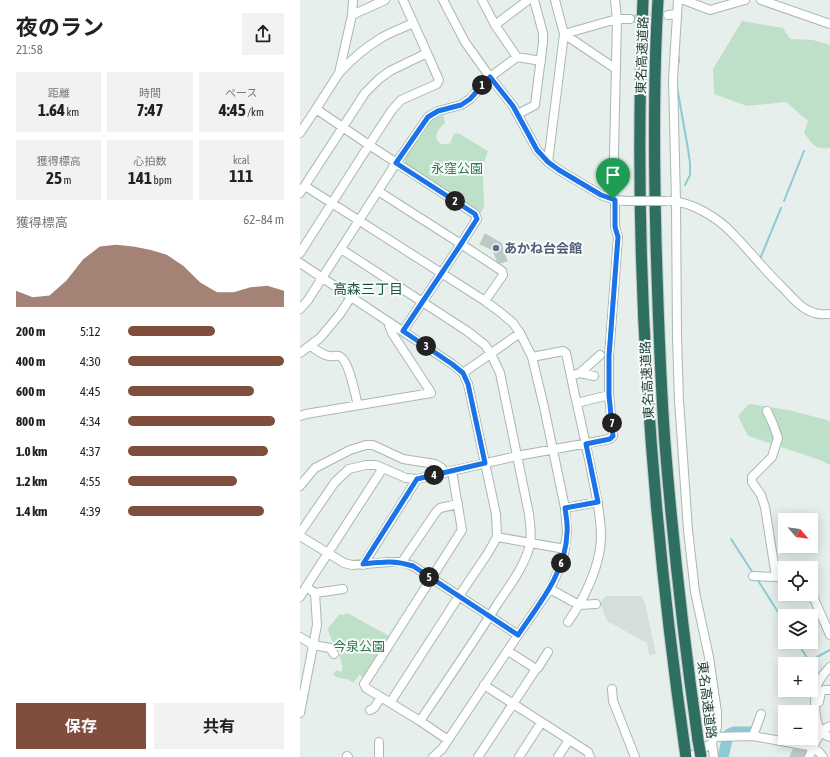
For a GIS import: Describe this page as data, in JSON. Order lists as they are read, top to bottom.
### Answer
{
  "streets": {
    "highway": ["東名高速道路"]
  },
  "districts": ["高森三丁目"],
  "parks": ["永窪公園", "今泉公園"],
  "places": ["あかね台会館"],
  "north": "bottom right",
  "page": {
    "heading": ["夜のラン", "21:58"],
    "stats": [
      ["距離", "1.64 km"],
      ["時間", "7:47"],
      ["ペース", "4:45 /km"],
      ["獲得標高", "25 m"],
      ["心拍数", "141 bpm"],
      ["kcal", "111"]
    ],
    "pins": [
      "1",
      "2",
      "3",
      "7",
      "4",
      "6",
      "5"
    ],
    "chart": ["獲得標高", "62–84 m"],
    "list": [
      {
        "name": "200 m",
        "note": "5:12"
      },
      {
        "name": "400 m",
        "note": "4:30"
      },
      {
        "name": "600 m",
        "note": "4:45"
      },
      {
        "name": "800 m",
        "note": "4:34"
      },
      {
        "name": "1.0 km",
        "note": "4:37"
      },
      {
        "name": "1.2 km",
        "note": "4:55"
      },
      {
        "name": "1.4 km",
        "note": "4:39"
      }
    ],
    "map_buttons": ["+", "−"],
    "buttons": ["保存", "共有"]
  }
}
